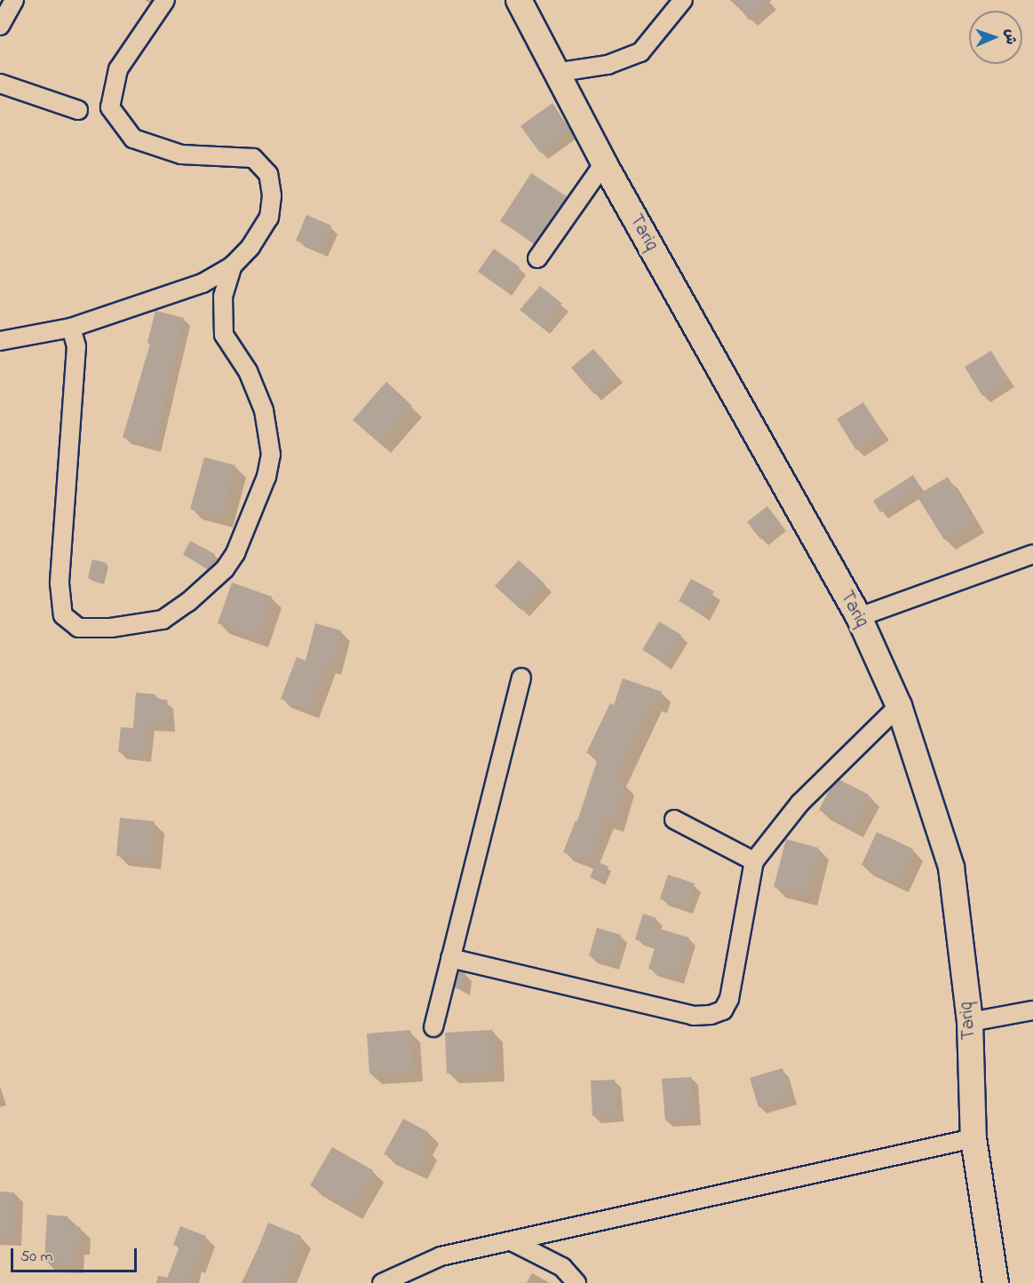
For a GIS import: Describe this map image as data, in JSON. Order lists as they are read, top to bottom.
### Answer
{
  "streets": {
    "main road": ["Tariq"]
  },
  "scale_bar": "50 m",
  "north": "right"
}
